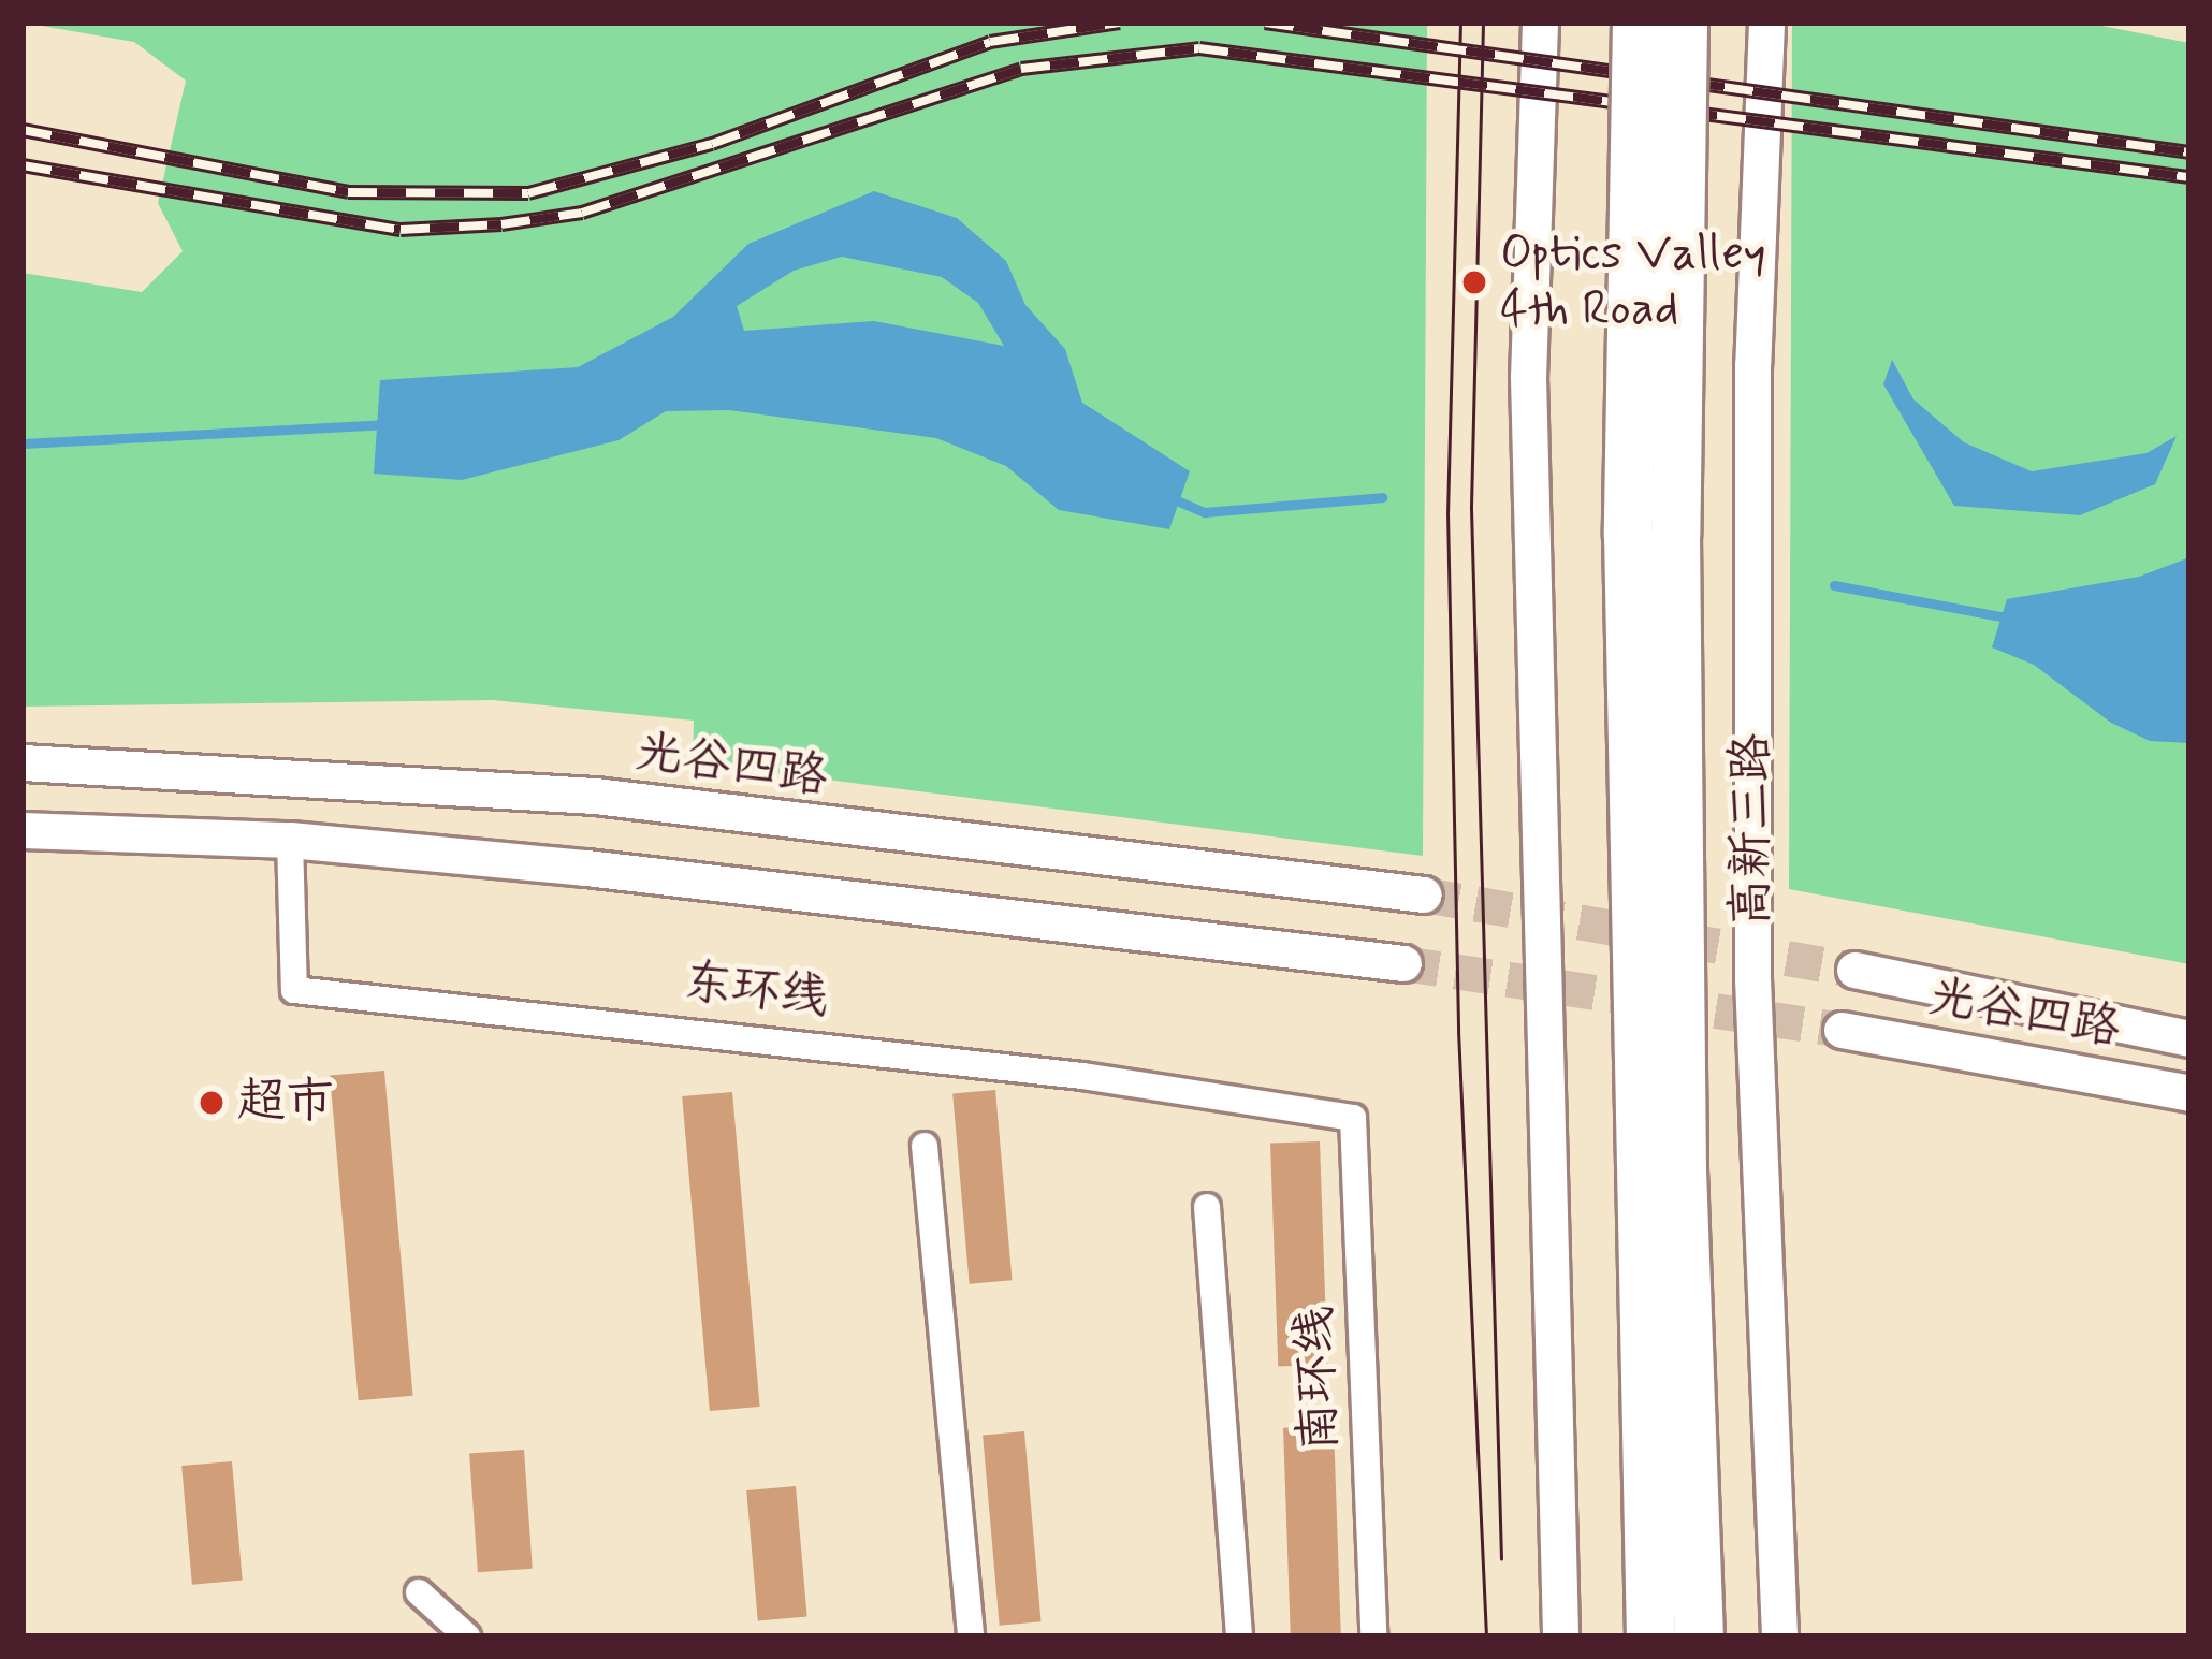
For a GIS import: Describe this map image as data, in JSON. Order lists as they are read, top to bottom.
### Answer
{
  "streets": {
    "highway": ["高新三路"],
    "main road": ["光谷四路"],
    "street": ["东环线", "南环线"]
  },
  "crossings": [
    ["东环线", "南环线"]
  ],
  "places": ["Optics Valley 4th Road", "超市"]
}
